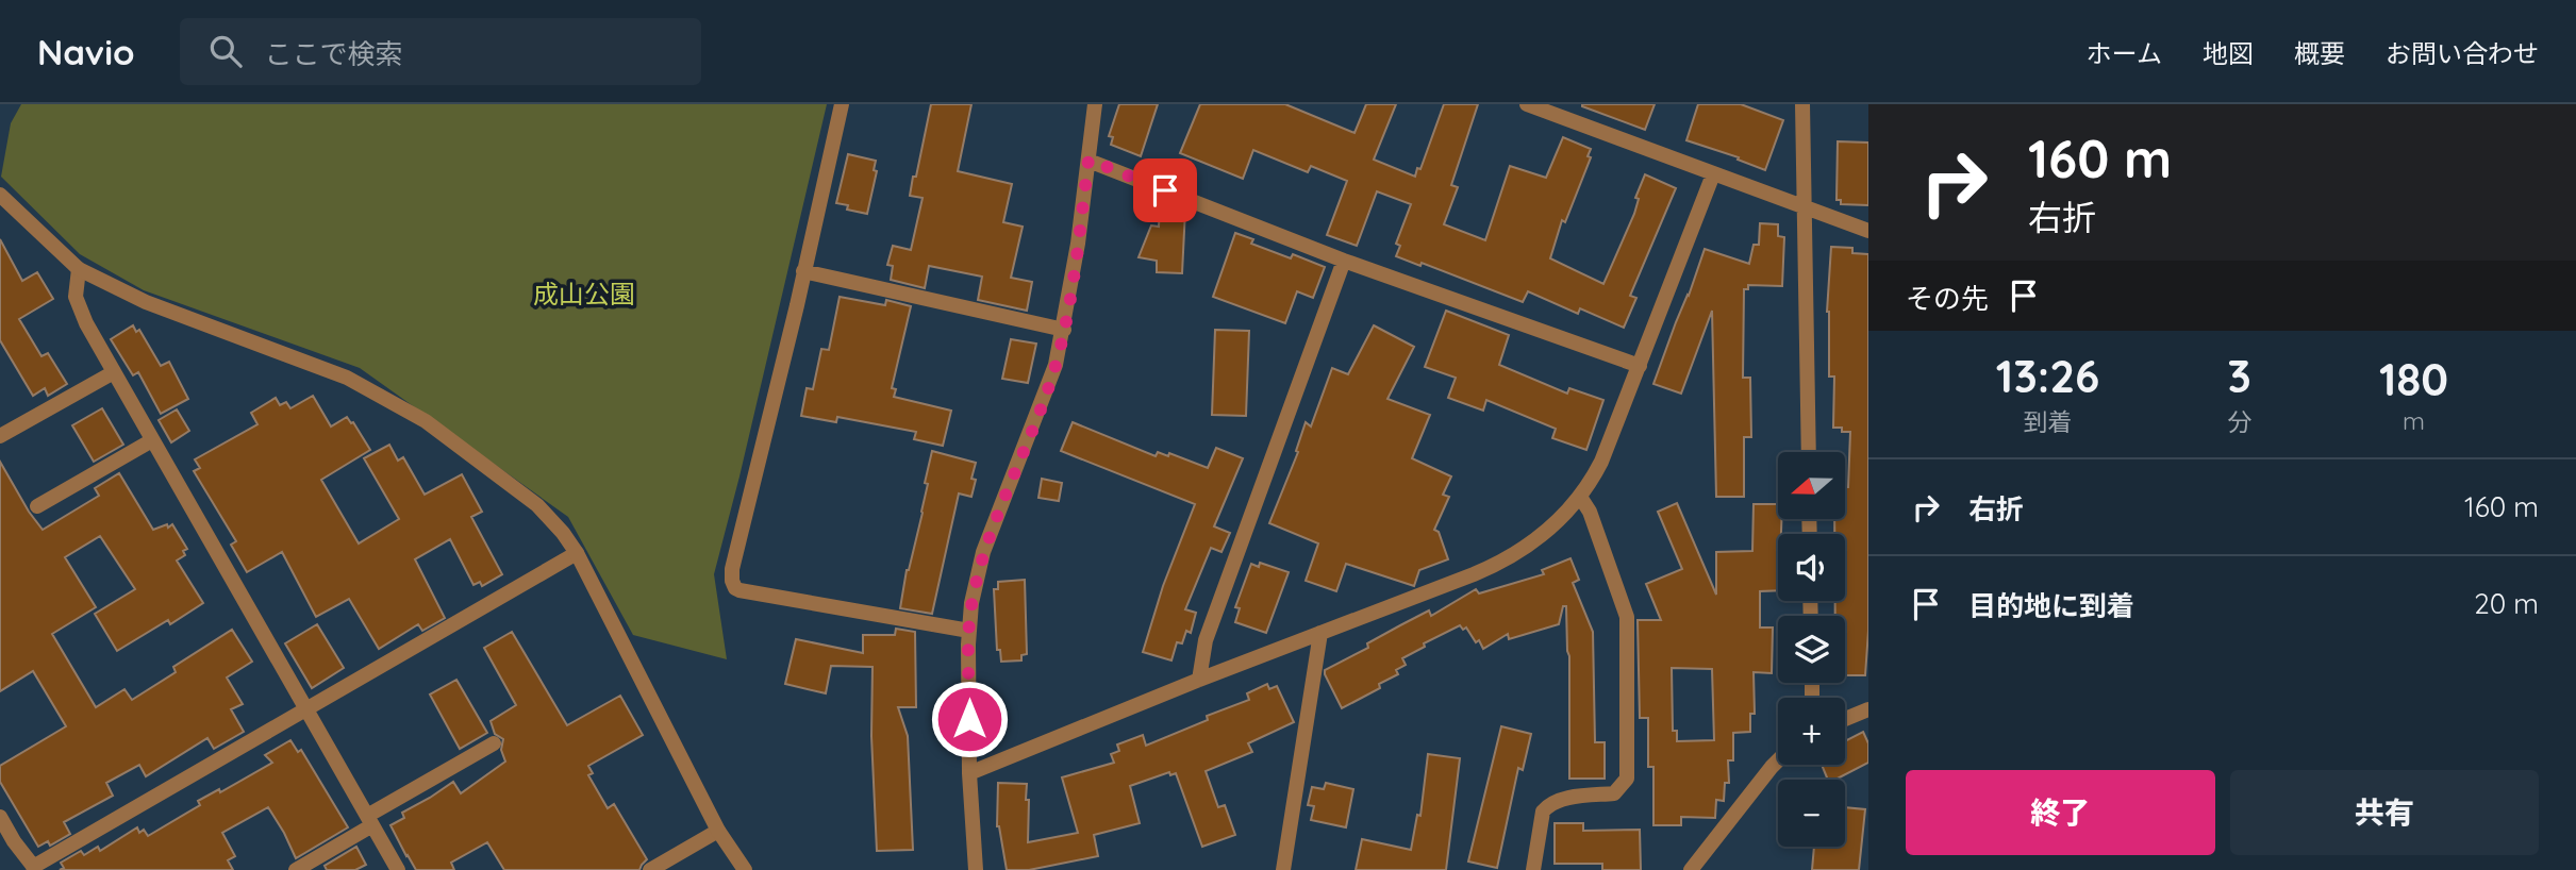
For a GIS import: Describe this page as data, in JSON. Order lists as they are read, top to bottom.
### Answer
{
  "parks": ["成山公園"],
  "north": "left",
  "page": {
    "header": "Navio",
    "search": "ここで検索",
    "nav": [
      "ホーム",
      "地図",
      "概要",
      "お問い合わせ"
    ],
    "turn": ["160 m", "右折"],
    "then": "その先",
    "eta": [
      "13:26",
      "到着",
      "3",
      "分",
      "180",
      "m"
    ],
    "map_buttons": ["+", "−"],
    "list": [
      {
        "name": "右折",
        "value": "160 m"
      },
      {
        "name": "目的地に到着",
        "value": "20 m"
      }
    ],
    "buttons": ["終了", "共有"]
  }
}
